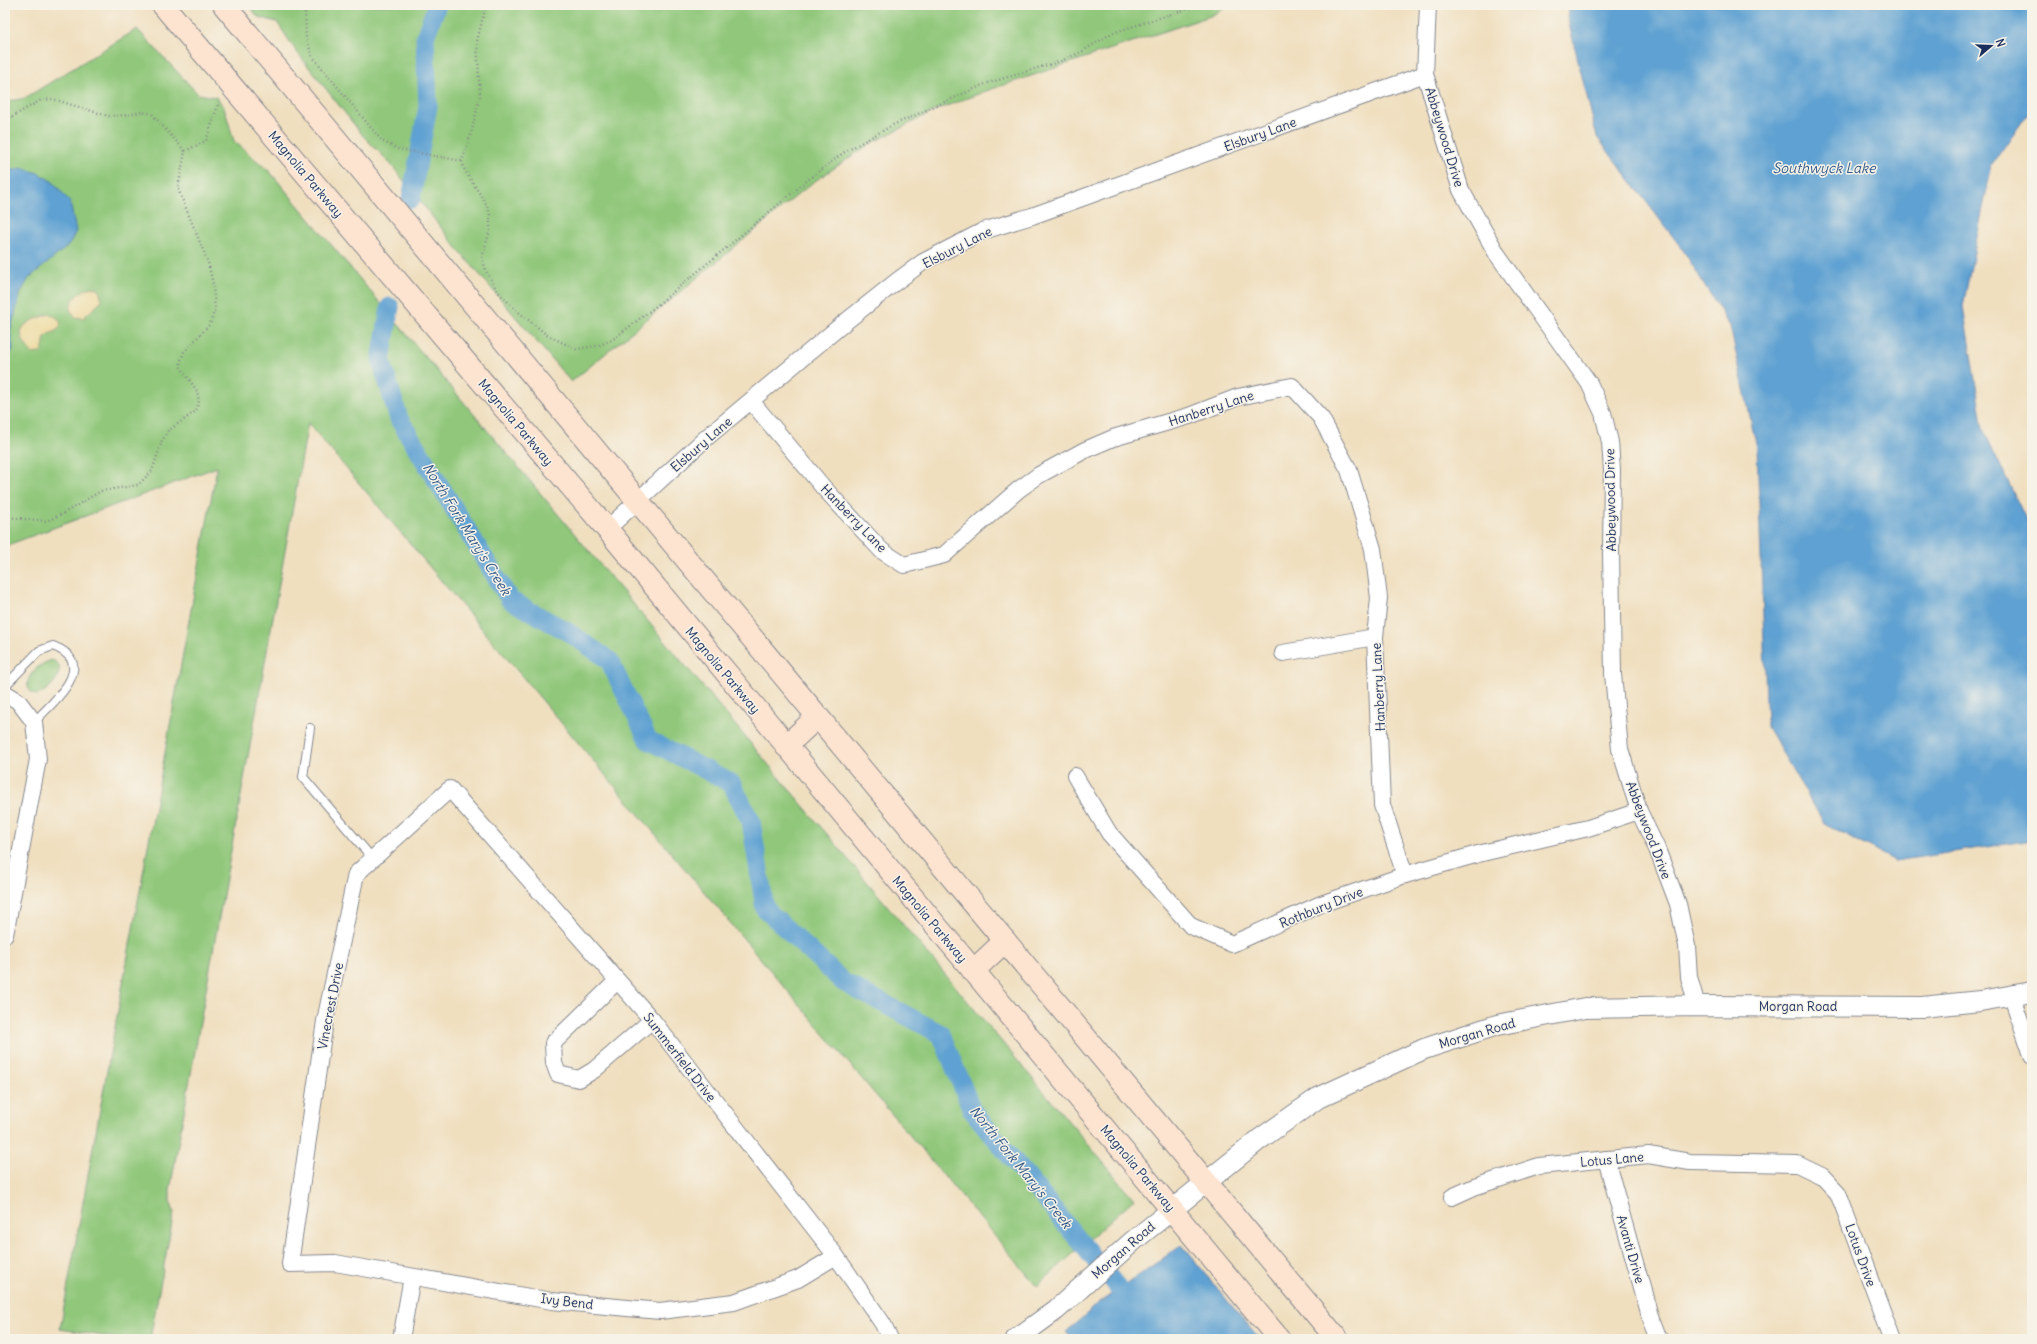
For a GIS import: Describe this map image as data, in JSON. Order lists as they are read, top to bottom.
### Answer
{
  "streets": {
    "main road": ["Magnolia Parkway"],
    "street": [
      "Elsbury Lane",
      "Abbeywood Drive",
      "Hanberry Lane",
      "Rothbury Drive",
      "Vinecrest Drive",
      "Morgan Road",
      "Summerfield Drive",
      "Lotus Lane",
      "Avanti Drive",
      "Lotus Drive",
      "Ivy Bend"
    ]
  },
  "crossings": [
    ["Elsbury Lane", "Abbeywood Drive"],
    ["Elsbury Lane", "Magnolia Parkway"],
    ["Elsbury Lane", "Hanberry Lane"],
    ["Abbeywood Drive", "Rothbury Drive"],
    ["Abbeywood Drive", "Morgan Road"],
    ["Magnolia Parkway", "Morgan Road"],
    ["Hanberry Lane", "Rothbury Drive"],
    ["Vinecrest Drive", "Summerfield Drive"],
    ["Vinecrest Drive", "Ivy Bend"],
    ["Summerfield Drive", "Ivy Bend"],
    ["Lotus Lane", "Avanti Drive"],
    ["Lotus Lane", "Lotus Drive"]
  ],
  "water": ["Southwyck Lake", "North Fork Mary's Creek"],
  "north": "right"
}
